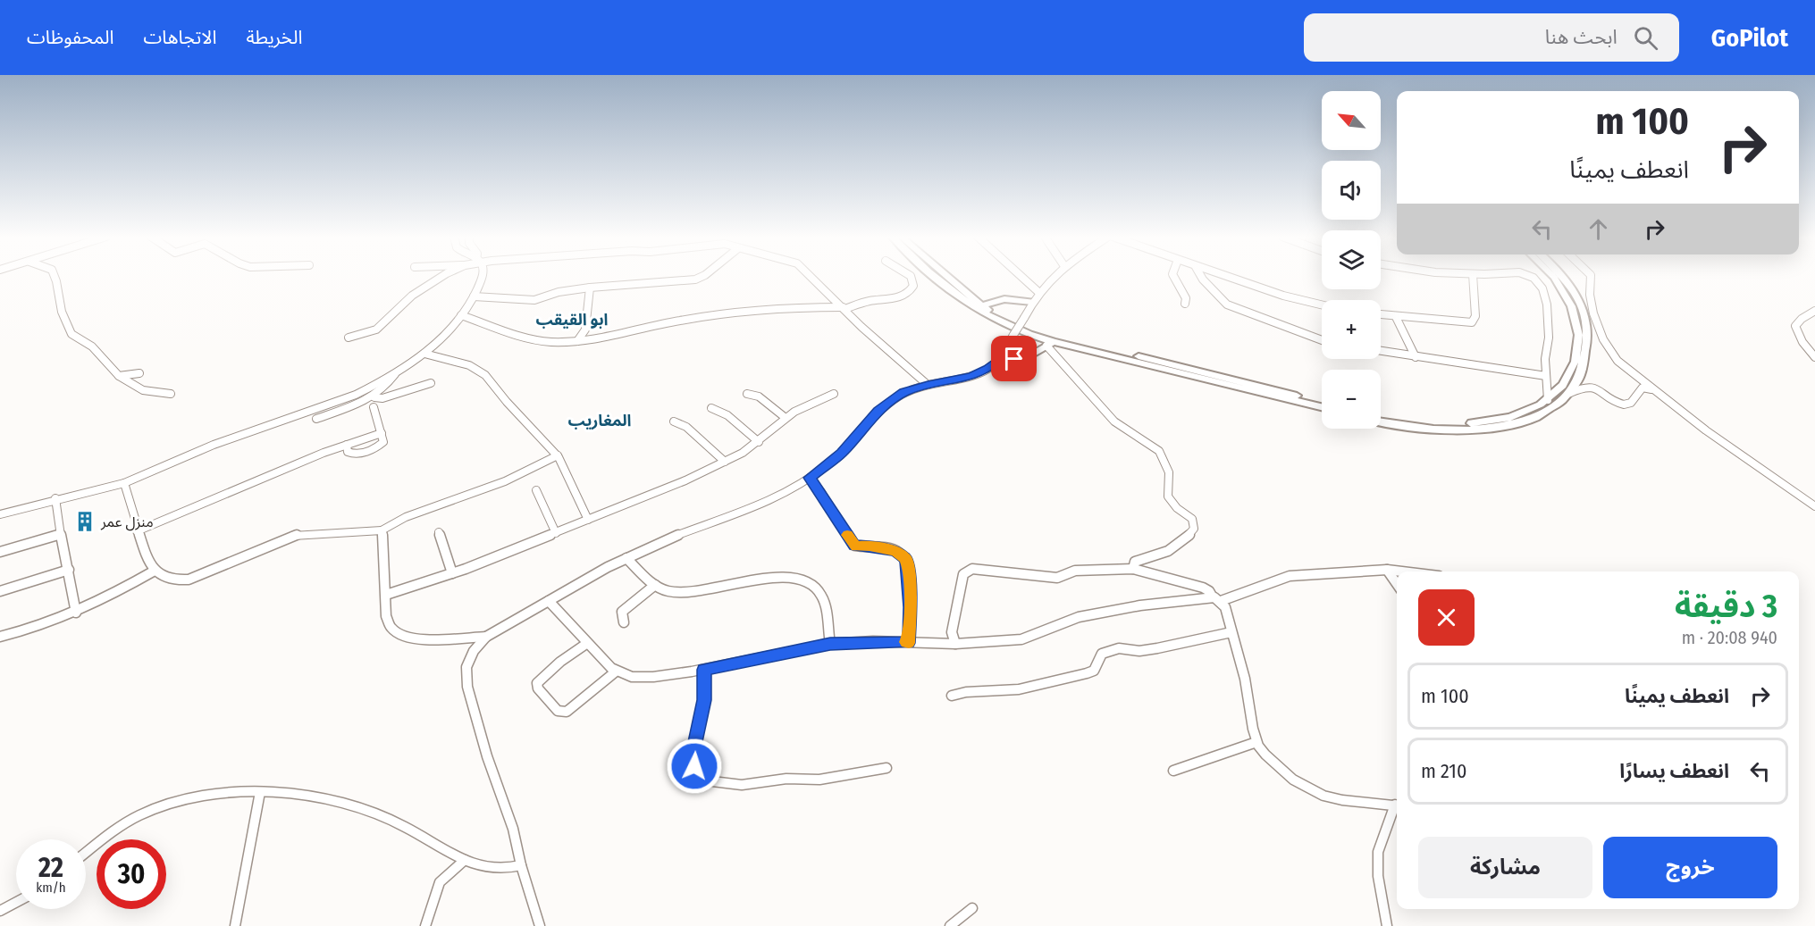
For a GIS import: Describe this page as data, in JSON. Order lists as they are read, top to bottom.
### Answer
{
  "districts": ["ابو القيقب", "المغاريب"],
  "places": {
    "building": ["منزل عمر"]
  },
  "north": "top left",
  "page": {
    "header": "GoPilot",
    "search": "ابحث هنا",
    "nav": ["الخريطة", "الاتجاهات", "المحفوظات"],
    "map_buttons": ["+", "−"],
    "turn": ["100 m", "انعطف يمينًا"],
    "heading": ["3 دقيقة", "940 m · 20:08"],
    "list": [
      {
        "name": "انعطف يمينًا",
        "value": "100 m"
      },
      {
        "name": "انعطف يسارًا",
        "value": "210 m"
      }
    ],
    "buttons": ["خروج", "مشاركة"],
    "speed": "22 km/h",
    "limit": "30"
  }
}
